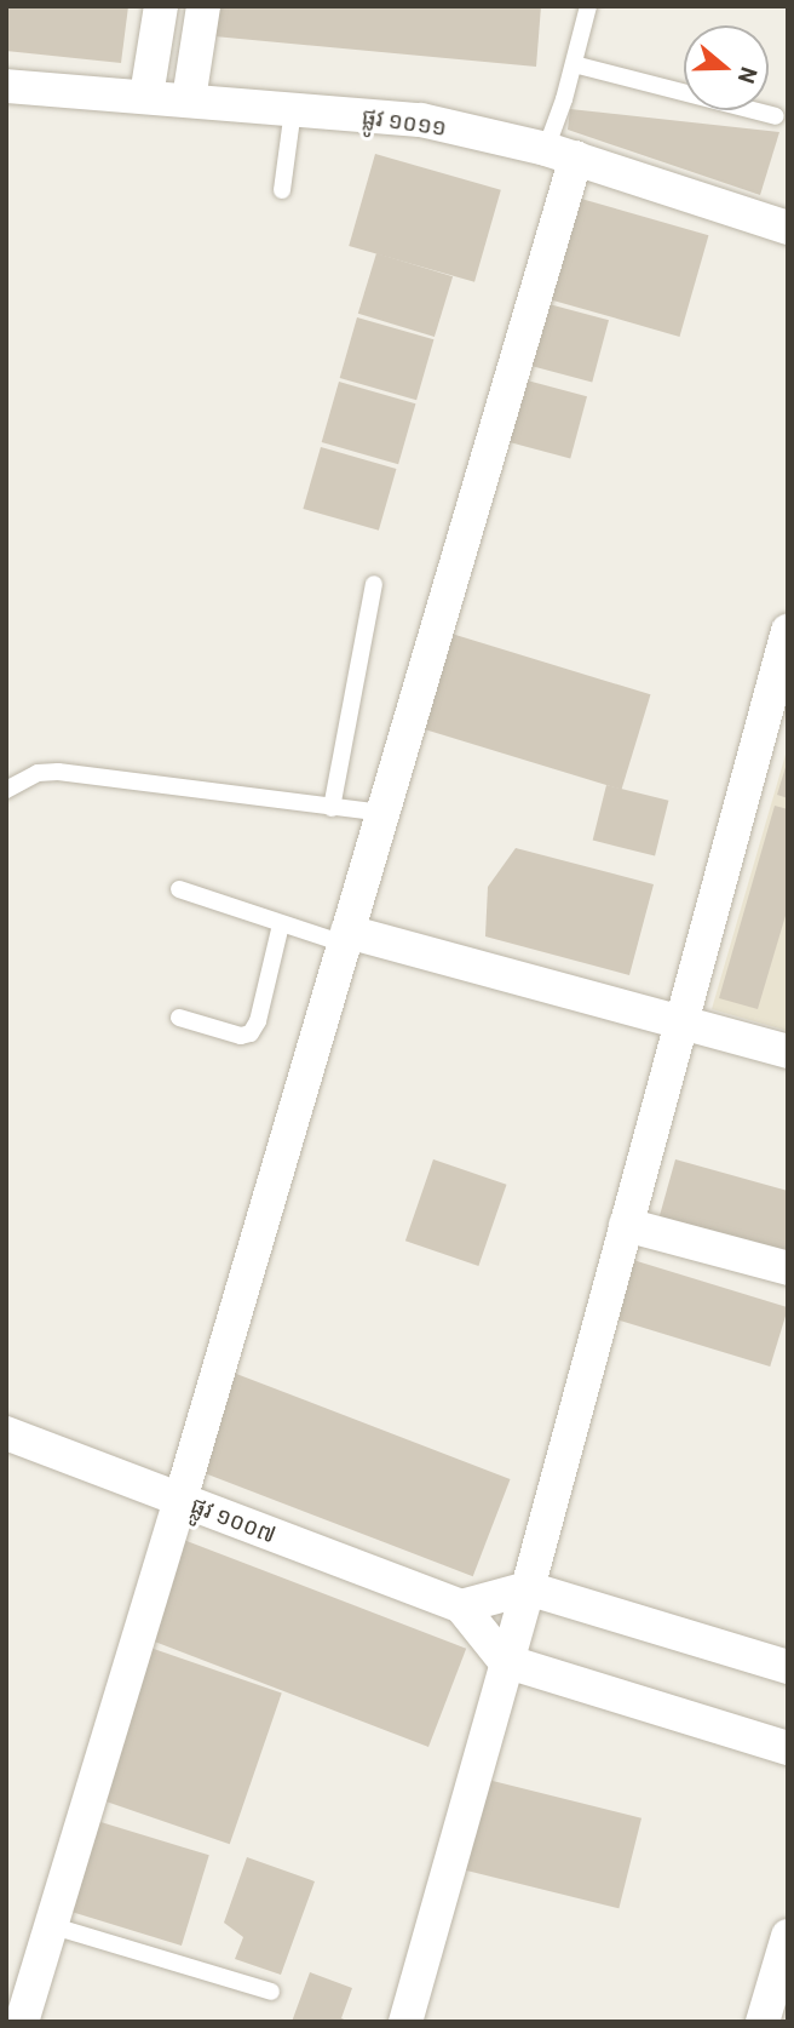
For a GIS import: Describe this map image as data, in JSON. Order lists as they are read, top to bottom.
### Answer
{
  "streets": {
    "street": ["ផ្លូវ ១០១១", "ផ្លូវ ១០០៧"]
  },
  "north": "right"
}
